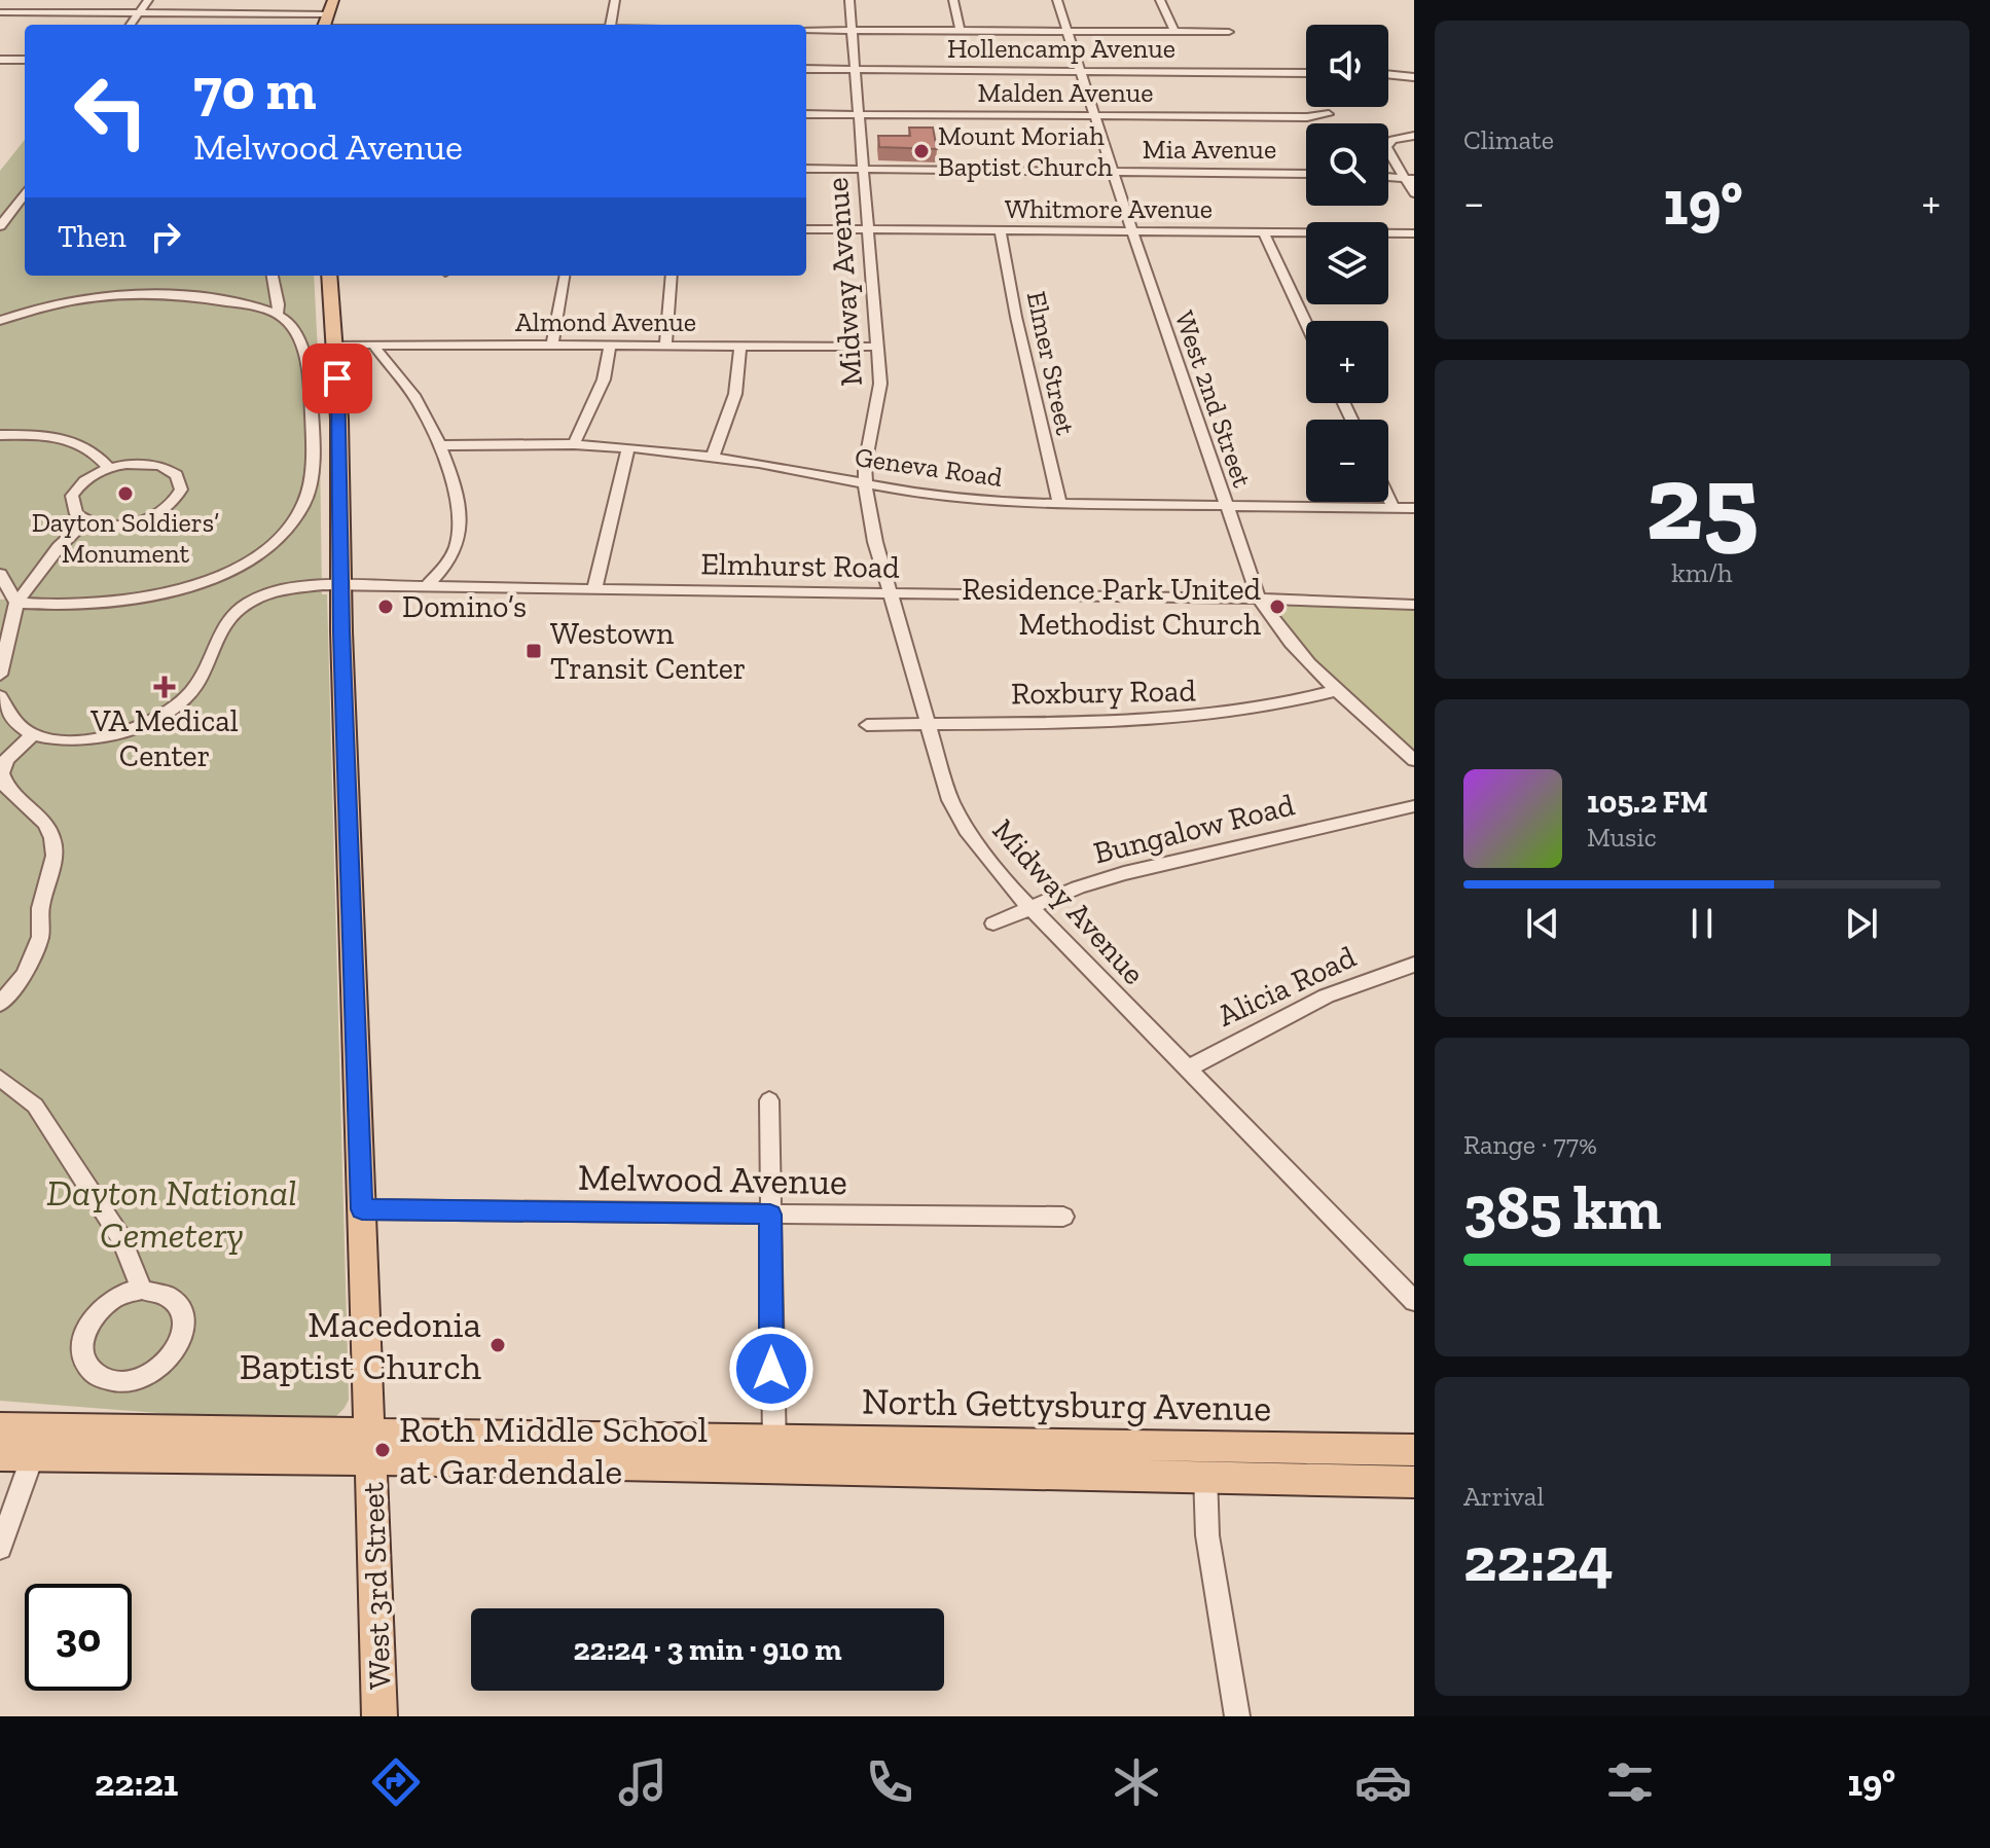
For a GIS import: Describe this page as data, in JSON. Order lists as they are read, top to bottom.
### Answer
{
  "streets": {
    "main road": ["North Gettysburg Avenue", "West 3rd Street"],
    "street": [
      "Hollencamp Avenue",
      "Malden Avenue",
      "Mia Avenue",
      "Whitmore Avenue",
      "Midway Avenue",
      "Almond Avenue",
      "Elmer Street",
      "West 2nd Street",
      "Geneva Road",
      "Elmhurst Road",
      "Roxbury Road",
      "Bungalow Road",
      "Alicia Road",
      "Melwood Avenue"
    ]
  },
  "crossings": [
    ["Hollencamp Avenue", "Midway Avenue"],
    ["Hollencamp Avenue", "West 2nd Street"],
    ["Malden Avenue", "Midway Avenue"],
    ["Malden Avenue", "West 2nd Street"],
    ["Mia Avenue", "Midway Avenue"],
    ["Mia Avenue", "West 2nd Street"],
    ["Whitmore Avenue", "Midway Avenue"],
    ["Whitmore Avenue", "Elmer Street"],
    ["Whitmore Avenue", "West 2nd Street"],
    ["Midway Avenue", "Almond Avenue"],
    ["Midway Avenue", "Geneva Road"],
    ["Midway Avenue", "Elmhurst Road"],
    ["Midway Avenue", "Roxbury Road"],
    ["Midway Avenue", "Bungalow Road"],
    ["Midway Avenue", "Alicia Road"],
    ["Almond Avenue", "West 3rd Street"],
    ["Elmer Street", "Geneva Road"],
    ["West 2nd Street", "Geneva Road"],
    ["West 2nd Street", "Elmhurst Road"],
    ["West 2nd Street", "Roxbury Road"],
    ["Elmhurst Road", "West 3rd Street"],
    ["Melwood Avenue", "West 3rd Street"],
    ["North Gettysburg Avenue", "West 3rd Street"]
  ],
  "parks": ["Dayton National Cemetery"],
  "places": {
    "other": [
      "Mount Moriah Baptist Church",
      "Dayton Soldiers’ Monument",
      "Domino’s",
      "Residence Park United Methodist Church",
      "Macedonia Baptist Church",
      "Roth Middle School at Gardendale"
    ],
    "transit": ["Westown Transit Center"],
    "health": ["VA Medical Center"]
  },
  "page": {
    "tile": [
      "Climate",
      ["25", "km/h"],
      ["Range · 77%", "385 km"],
      ["Arrival", "22:24"]
    ],
    "map_buttons": ["+", "−"],
    "turn": ["70 m", "Melwood Avenue"],
    "heat": ["−", "19°", "+"],
    "then": "Then",
    "song": ["105.2 FM", "Music"],
    "limit": "30",
    "trip": "22:24 · 3 min · 910 m",
    "tabs": ["22:21", "19°"]
  }
}
